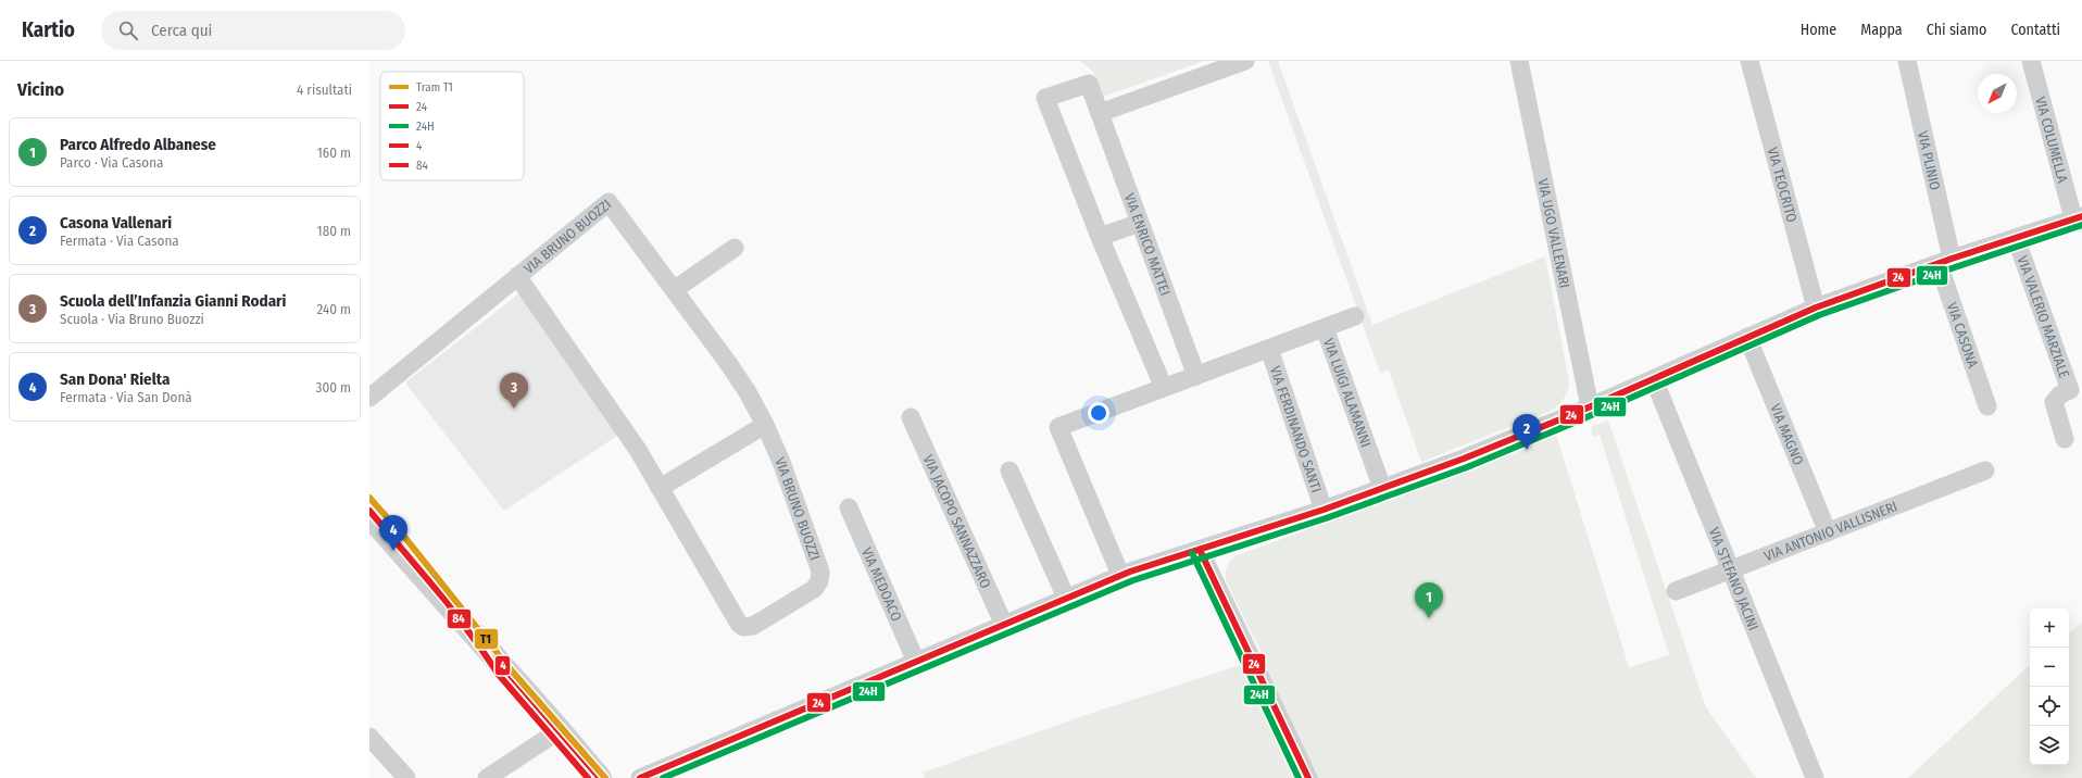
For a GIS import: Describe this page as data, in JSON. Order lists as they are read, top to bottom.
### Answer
{
  "streets": {
    "street": [
      "VIA COLUMELLA",
      "VIA PLINIO",
      "VIA TEOCRITO",
      "VIA UGO VALLENARI",
      "VIA BRUNO BUOZZI",
      "VIA ENRICO MATTEI",
      "VIA VALERIO MARZIALE",
      "VIA CASONA",
      "VIA LUIGI ALAMANNI",
      "VIA FERDINANDO SANTI",
      "VIA MAGNO",
      "VIA JACOPO SANNAZZARO",
      "VIA ANTONIO VALLISNERI",
      "VIA STEFANO JACINI",
      "VIA MEDOACO"
    ]
  },
  "crossings": [
    ["VIA PLINIO", "VIA CASONA"],
    ["VIA MAGNO", "VIA ANTONIO VALLISNERI"],
    ["VIA ANTONIO VALLISNERI", "VIA STEFANO JACINI"]
  ],
  "lines": [
    "transit line 24",
    "transit line 24H",
    "tram line T1",
    "transit line 4",
    "transit line 84"
  ],
  "legend": [
    "Tram T1",
    "24",
    "24H",
    "4",
    "84"
  ],
  "north": "bottom left",
  "page": {
    "header": "Kartio",
    "search": "Cerca qui",
    "nav": [
      "Home",
      "Mappa",
      "Chi siamo",
      "Contatti"
    ],
    "heading": ["Vicino", "4 risultati"],
    "list": [
      {
        "mark": "1",
        "name": "Parco Alfredo Albanese",
        "note": "Parco · Via Casona",
        "value": "160 m"
      },
      {
        "mark": "2",
        "name": "Casona Vallenari",
        "note": "Fermata · Via Casona",
        "value": "180 m"
      },
      {
        "mark": "3",
        "name": "Scuola dell’Infanzia Gianni Rodari",
        "note": "Scuola · Via Bruno Buozzi",
        "value": "240 m"
      },
      {
        "mark": "4",
        "name": "San Dona' Rielta",
        "note": "Fermata · Via San Donà",
        "value": "300 m"
      }
    ],
    "pins": [
      "3",
      "2",
      "4",
      "1"
    ],
    "map_buttons": ["+", "−"]
  }
}
